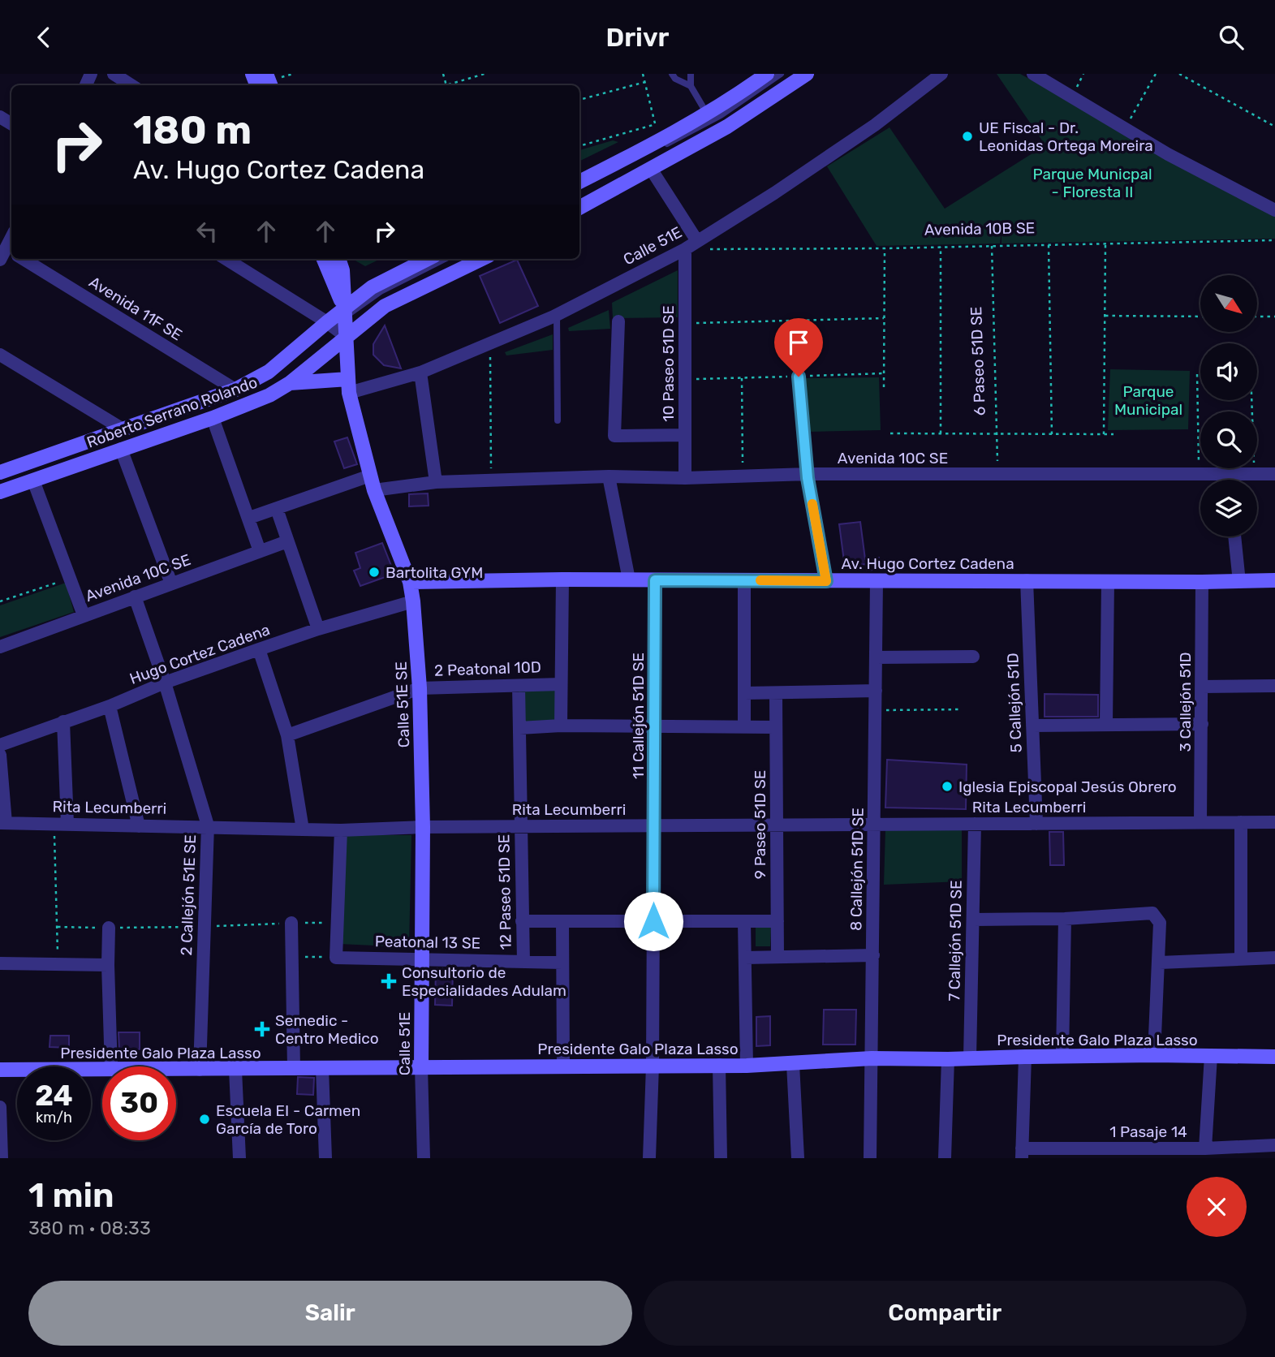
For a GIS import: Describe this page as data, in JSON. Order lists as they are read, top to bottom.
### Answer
{
  "streets": {
    "street": [
      "Calle 51E",
      "Avenida 11F SE",
      "10 Paseo 51D SE",
      "Roberto Serrano Rolando",
      "Avenida 10C SE",
      "Av. Hugo Cortez Cadena",
      "Hugo Cortez Cadena",
      "2 Peatonal 10D",
      "3 Callejón 51D",
      "5 Callejón 51D",
      "Calle 51E SE",
      "11 Callejón 51D SE",
      "Rita Lecumberri",
      "9 Paseo 51D SE",
      "8 Callejón 51D SE",
      "12 Paseo 51D SE",
      "2 Callejón 51E SE",
      "7 Callejón 51D SE",
      "Peatonal 13 SE",
      "Presidente Galo Plaza Lasso",
      "1 Pasaje 14"
    ],
    "path": ["Avenida 10B SE", "6 Paseo 51D SE"]
  },
  "crossings": [
    ["Avenida 10B SE", "Calle 51E"],
    ["Avenida 10B SE", "6 Paseo 51D SE"],
    ["Calle 51E", "10 Paseo 51D SE"],
    ["Calle 51E", "Calle 51E SE"],
    ["Calle 51E", "Rita Lecumberri"],
    ["Calle 51E", "Peatonal 13 SE"],
    ["Calle 51E", "Presidente Galo Plaza Lasso"],
    ["Avenida 11F SE", "Roberto Serrano Rolando"],
    ["6 Paseo 51D SE", "Avenida 10C SE"],
    ["10 Paseo 51D SE", "Avenida 10C SE"],
    ["Roberto Serrano Rolando", "Calle 51E SE"],
    ["Avenida 10C SE", "Calle 51E SE"],
    ["Avenida 10C SE", "2 Callejón 51E SE"],
    ["Av. Hugo Cortez Cadena", "3 Callejón 51D"],
    ["Av. Hugo Cortez Cadena", "5 Callejón 51D"],
    ["Av. Hugo Cortez Cadena", "Calle 51E SE"],
    ["Av. Hugo Cortez Cadena", "11 Callejón 51D SE"],
    ["Av. Hugo Cortez Cadena", "8 Callejón 51D SE"],
    ["Hugo Cortez Cadena", "Calle 51E SE"],
    ["Hugo Cortez Cadena", "2 Callejón 51E SE"],
    ["2 Peatonal 10D", "Calle 51E SE"],
    ["2 Peatonal 10D", "12 Paseo 51D SE"],
    ["3 Callejón 51D", "Rita Lecumberri"],
    ["5 Callejón 51D", "Rita Lecumberri"],
    ["Calle 51E SE", "Rita Lecumberri"],
    ["11 Callejón 51D SE", "Rita Lecumberri"],
    ["11 Callejón 51D SE", "Presidente Galo Plaza Lasso"],
    ["Rita Lecumberri", "9 Paseo 51D SE"],
    ["Rita Lecumberri", "8 Callejón 51D SE"],
    ["Rita Lecumberri", "12 Paseo 51D SE"],
    ["Rita Lecumberri", "2 Callejón 51E SE"],
    ["Rita Lecumberri", "7 Callejón 51D SE"],
    ["8 Callejón 51D SE", "Presidente Galo Plaza Lasso"],
    ["12 Paseo 51D SE", "Peatonal 13 SE"],
    ["2 Callejón 51E SE", "Presidente Galo Plaza Lasso"],
    ["7 Callejón 51D SE", "Presidente Galo Plaza Lasso"]
  ],
  "parks": ["Parque Municpal - Floresta II", "Parque Municipal"],
  "places": {
    "other": [
      "UE Fiscal - Dr. Leonidas Ortega Moreira",
      "Bartolita GYM",
      "Iglesia Episcopal Jesús Obrero",
      "Escuela EI - Carmen García de Toro"
    ],
    "health": ["Consultorio de Especialidades Adulam", "Semedic - Centro Medico"]
  },
  "north": "bottom right",
  "page": {
    "header": "Drivr",
    "turn": ["180 m", "Av. Hugo Cortez Cadena"],
    "speed": "24 km/h",
    "limit": "30",
    "heading": ["1 min", "380 m · 08:33"],
    "buttons": ["Salir", "Compartir"]
  }
}
